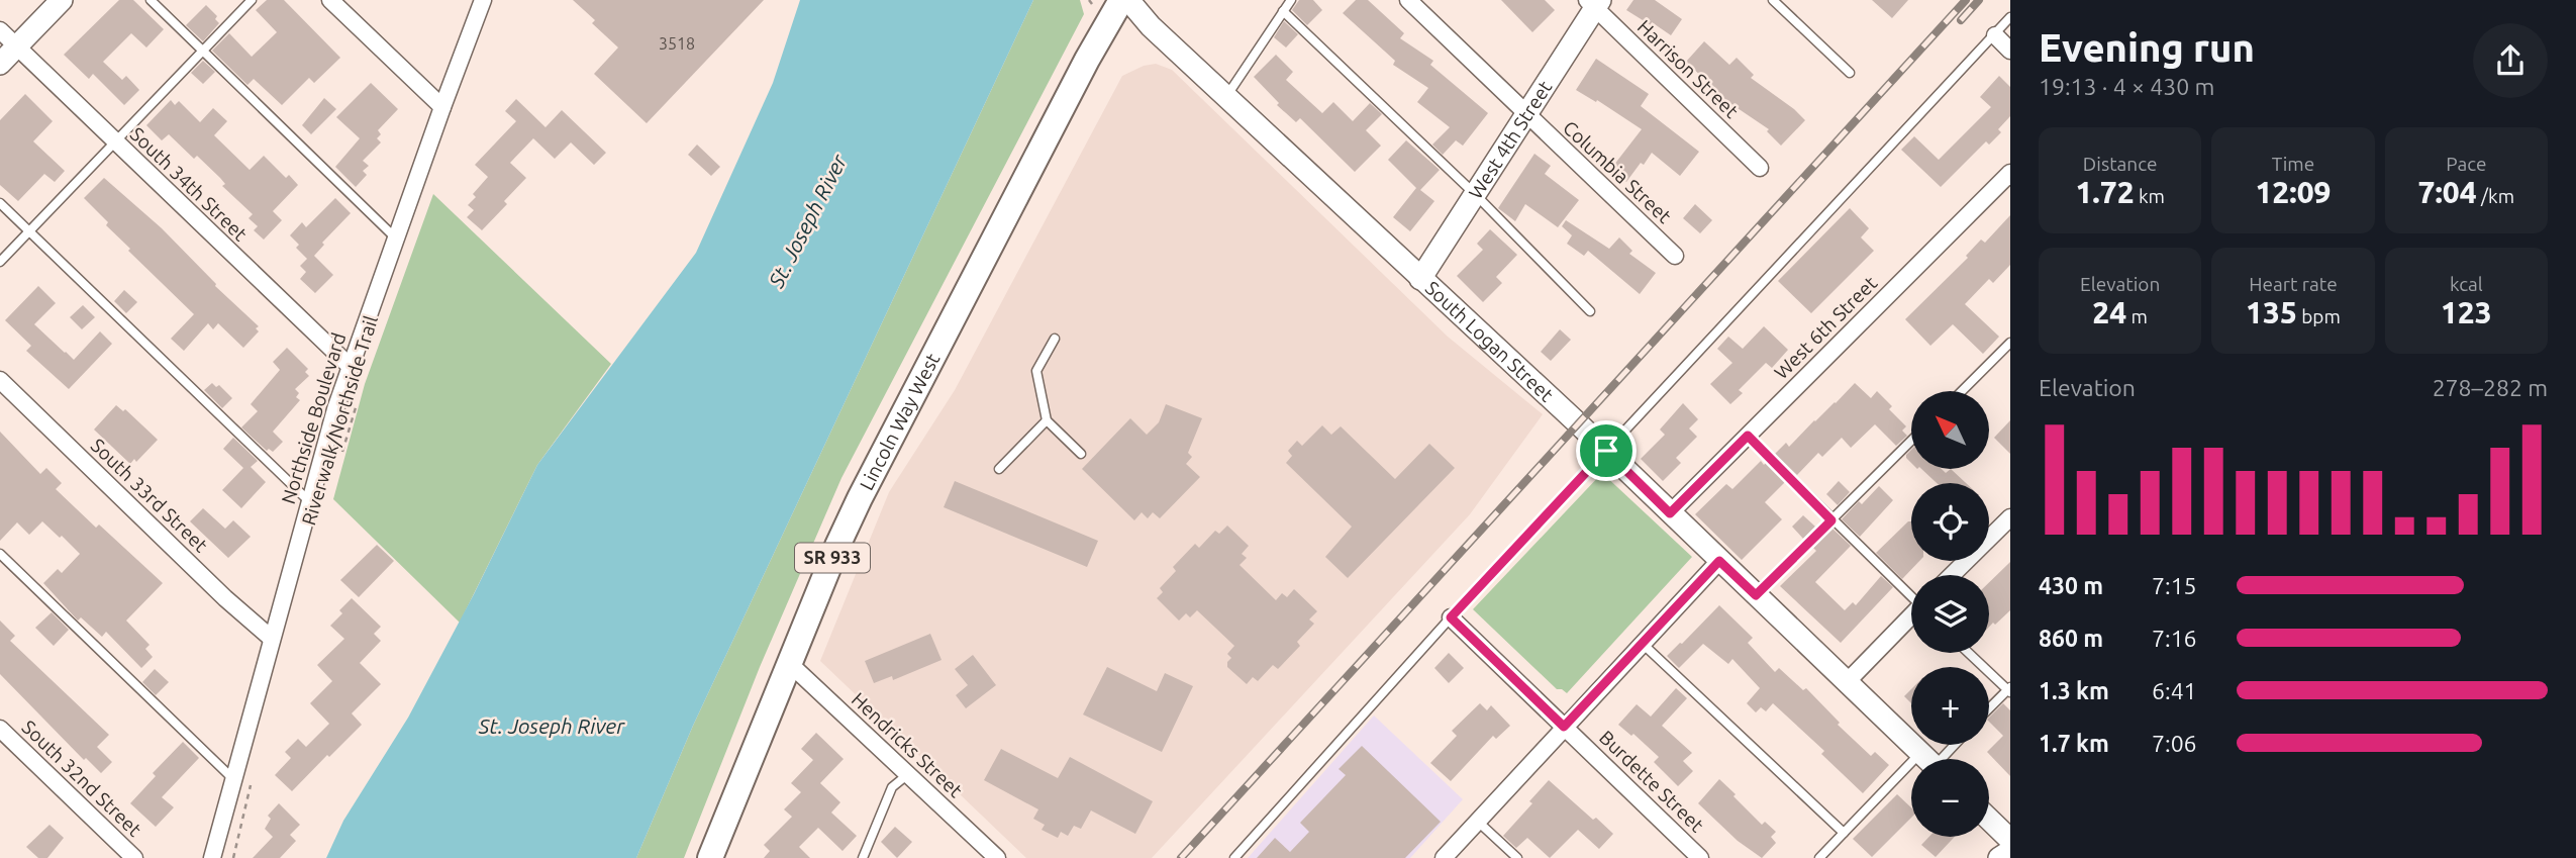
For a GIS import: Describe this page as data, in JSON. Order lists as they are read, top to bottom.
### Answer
{
  "streets": {
    "main road": ["Lincoln Way West", "SR 933"],
    "street": [
      "Harrison Street",
      "West 4th Street",
      "Columbia Street",
      "South 34th Street",
      "West 6th Street",
      "South Logan Street",
      "Northside Boulevard",
      "South 33rd Street",
      "Hendricks Street",
      "South 32nd Street",
      "Burdette Street"
    ],
    "path": ["Riverwalk/Northside Trail"]
  },
  "crossings": [
    ["Harrison Street", "West 4th Street"],
    ["West 4th Street", "Columbia Street"],
    ["West 4th Street", "South Logan Street"],
    ["South 34th Street", "Northside Boulevard"],
    ["West 6th Street", "South Logan Street"],
    ["Northside Boulevard", "South 33rd Street"],
    ["Lincoln Way West", "Hendricks Street"]
  ],
  "water": ["St. Joseph River"],
  "house_numbers": ["3518"],
  "north": "top left",
  "page": {
    "heading": ["Evening run", "19:13 · 4 × 430 m"],
    "stats": [
      ["Distance", "1.72 km"],
      ["Time", "12:09"],
      ["Pace", "7:04 /km"],
      ["Elevation", "24 m"],
      ["Heart rate", "135 bpm"],
      ["kcal", "123"]
    ],
    "chart": ["Elevation", "278–282 m"],
    "map_buttons": ["+", "−"],
    "list": [
      {
        "name": "430 m",
        "note": "7:15"
      },
      {
        "name": "860 m",
        "note": "7:16"
      },
      {
        "name": "1.3 km",
        "note": "6:41"
      },
      {
        "name": "1.7 km",
        "note": "7:06"
      }
    ]
  }
}
